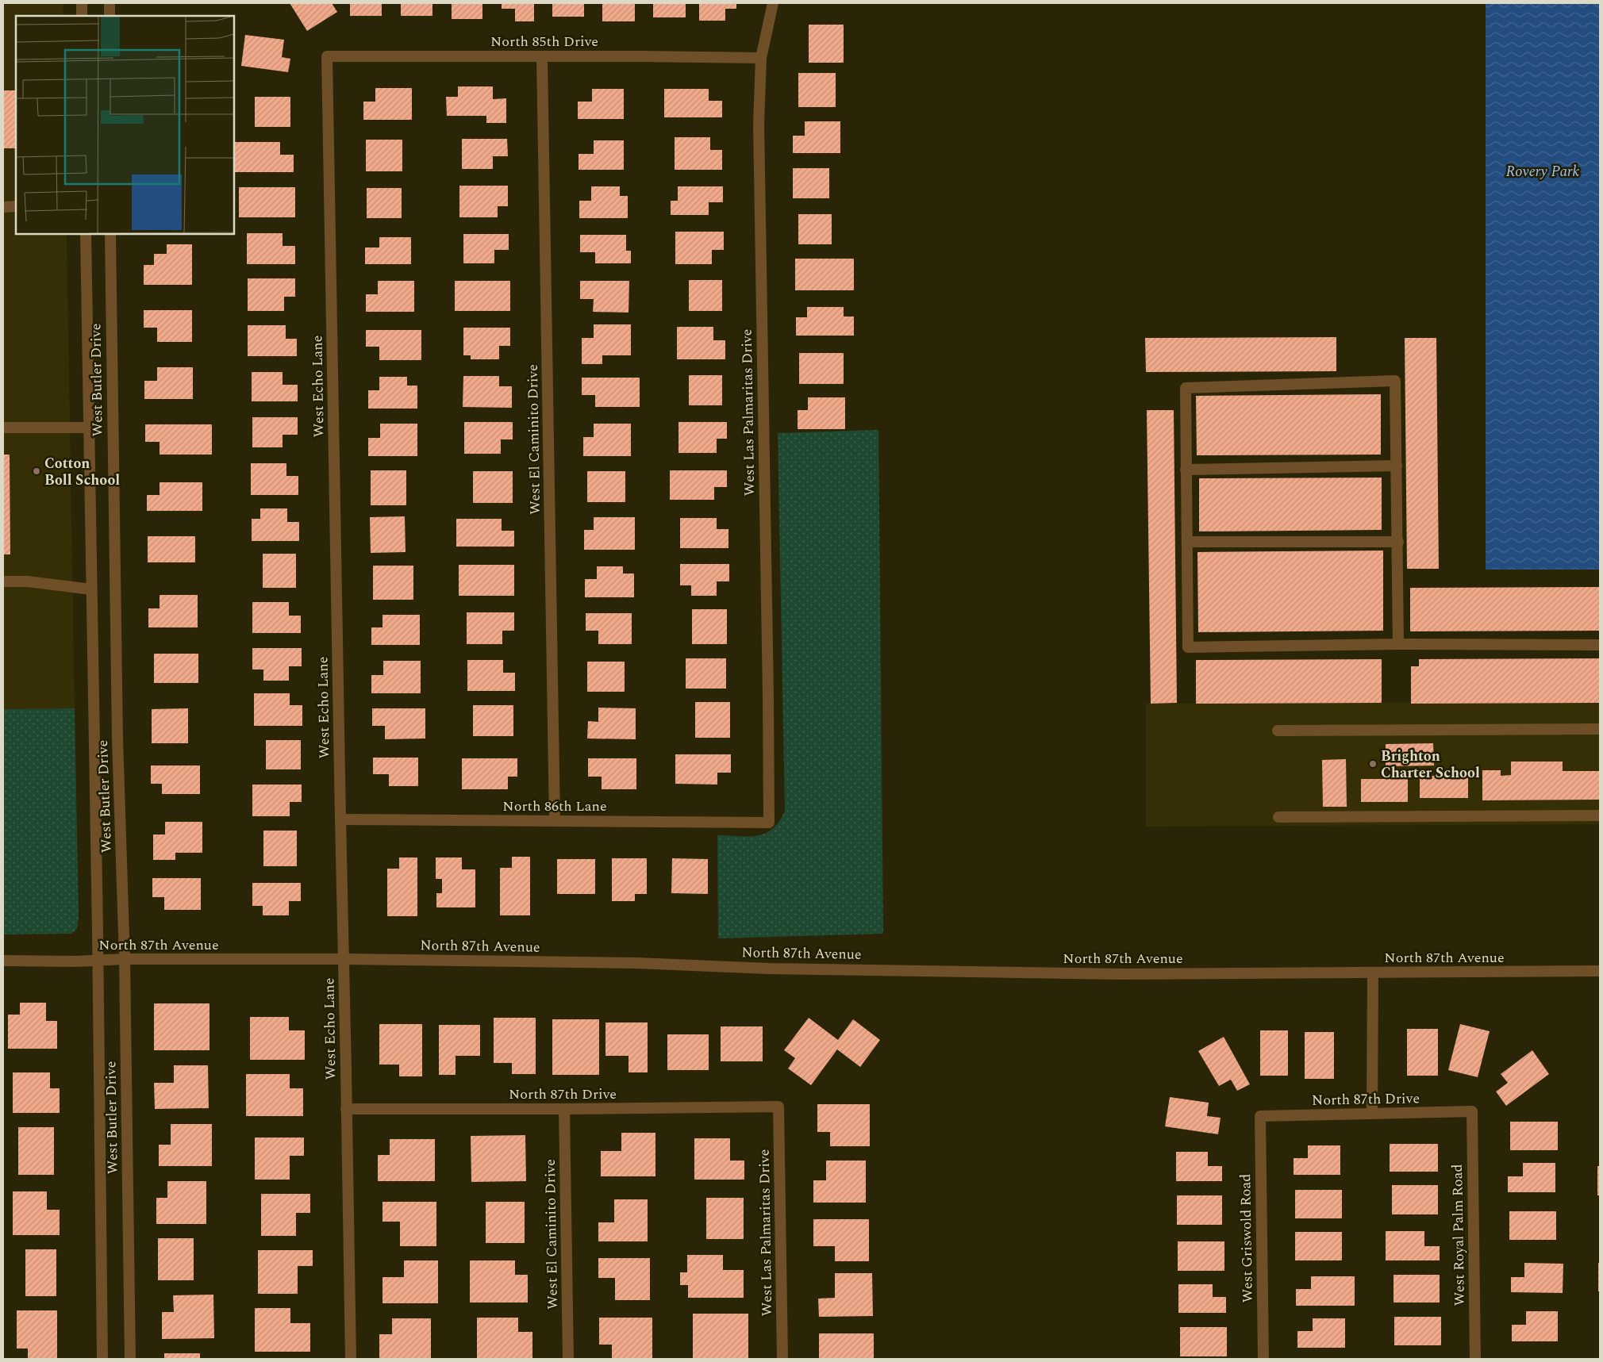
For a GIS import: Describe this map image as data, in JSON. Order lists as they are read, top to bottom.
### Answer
{
  "streets": {
    "street": [
      "North 85th Drive",
      "West Butler Drive",
      "West Echo Lane",
      "West Las Palmaritas Drive",
      "West El Caminito Drive",
      "North 86th Lane",
      "North 87th Avenue",
      "North 87th Drive",
      "West Royal Palm Road",
      "West Griswold Road"
    ]
  },
  "crossings": [
    ["North 85th Drive", "West Echo Lane"],
    ["North 85th Drive", "West Las Palmaritas Drive"],
    ["North 85th Drive", "West El Caminito Drive"],
    ["West Butler Drive", "North 87th Avenue"],
    ["West Echo Lane", "North 86th Lane"],
    ["West Echo Lane", "North 87th Avenue"],
    ["West Echo Lane", "North 87th Drive"],
    ["West Las Palmaritas Drive", "North 86th Lane"],
    ["West Las Palmaritas Drive", "North 87th Drive"],
    ["West El Caminito Drive", "North 86th Lane"],
    ["West El Caminito Drive", "North 87th Drive"],
    ["North 87th Drive", "West Royal Palm Road"],
    ["North 87th Drive", "West Griswold Road"]
  ],
  "water": ["Rovery Park"],
  "places": ["Cotton Boll School", "Brighton Charter School"]
}
